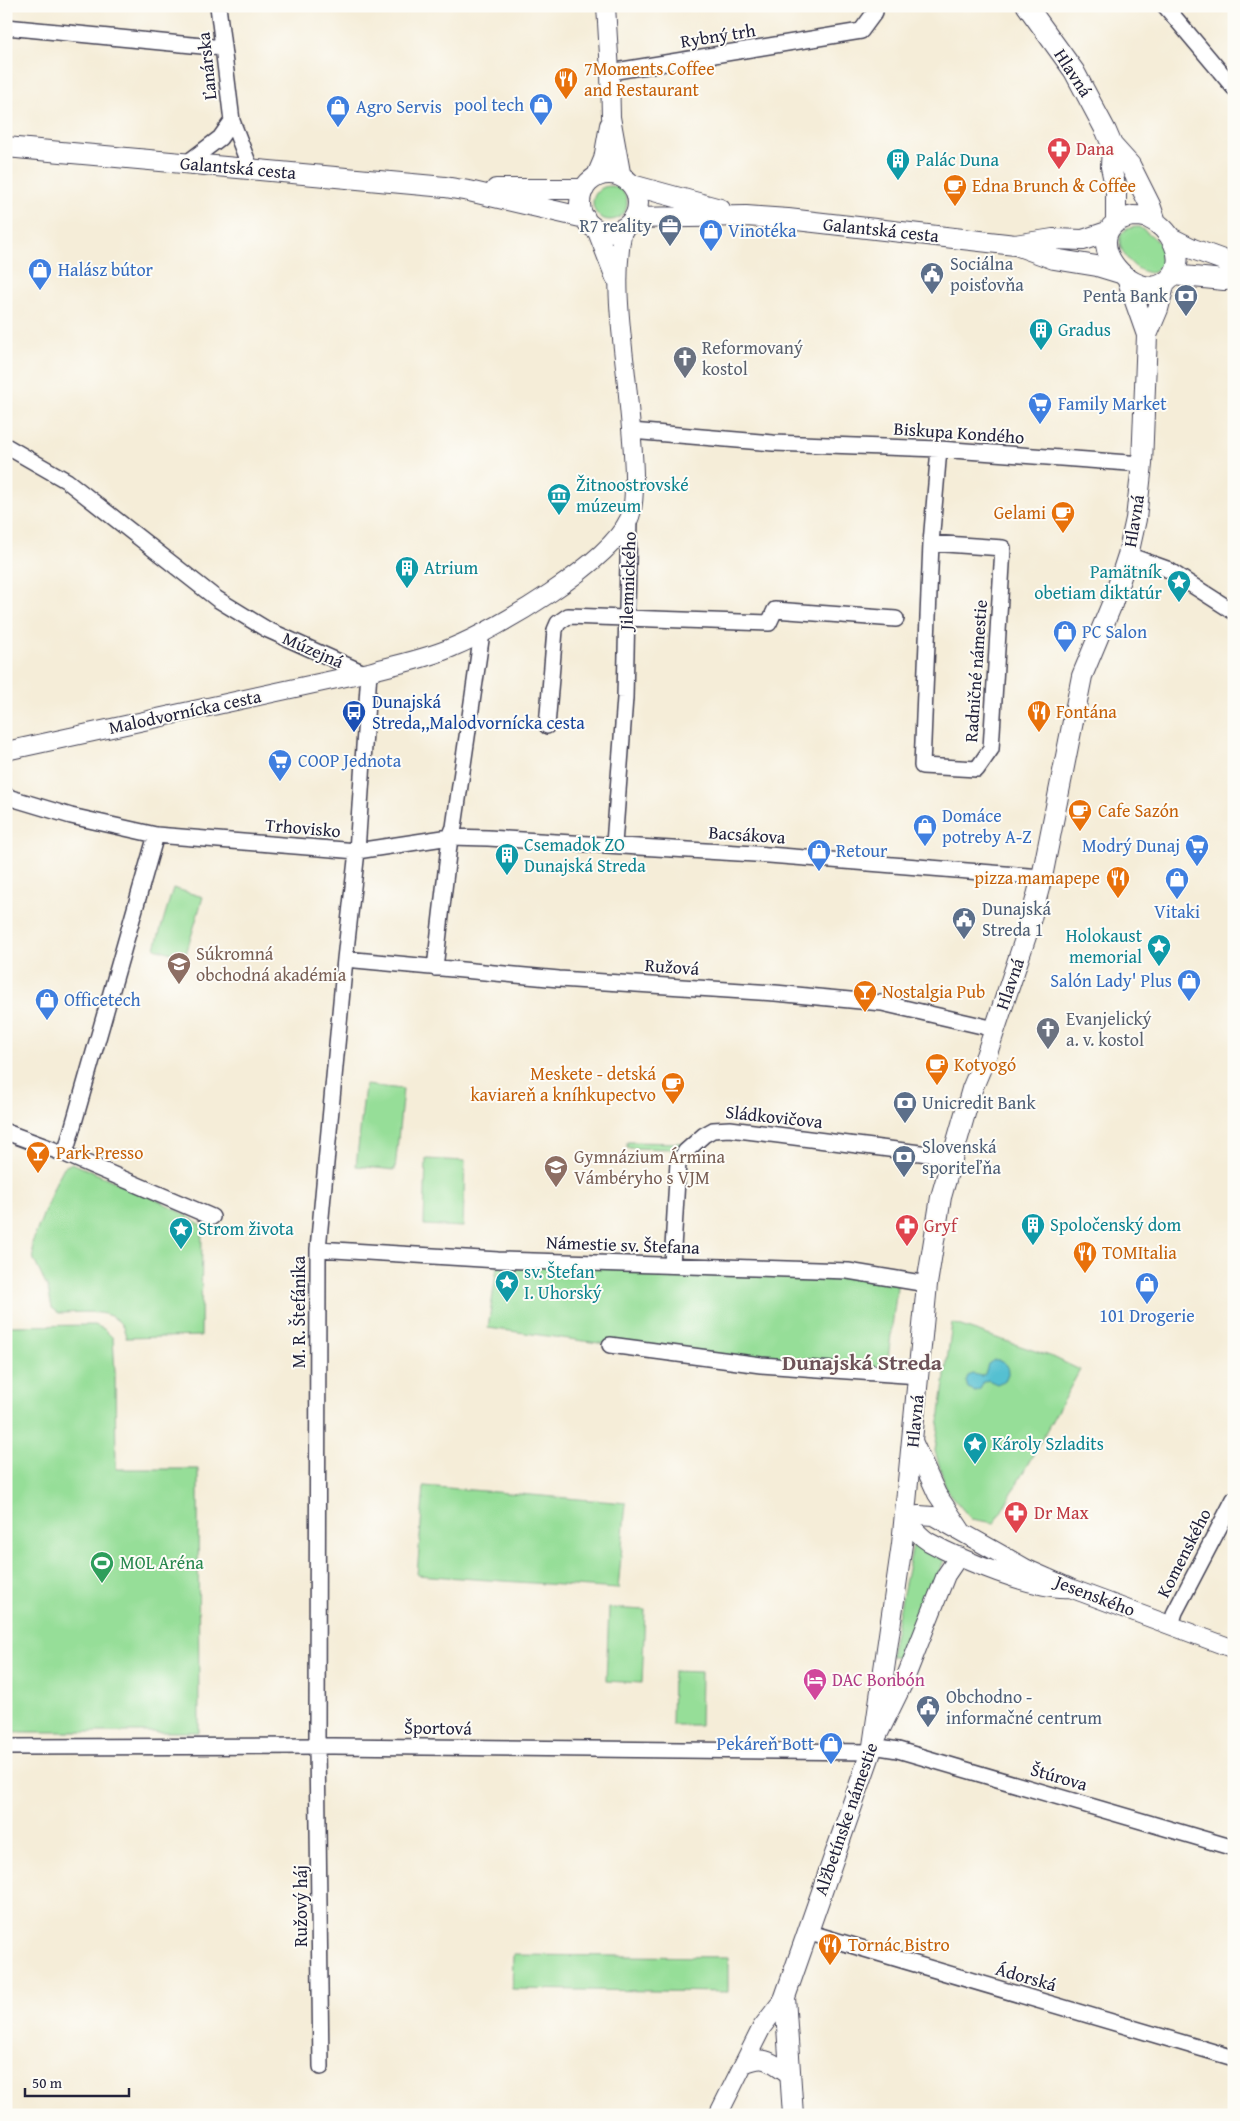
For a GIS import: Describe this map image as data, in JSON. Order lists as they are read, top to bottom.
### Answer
{
  "streets": {
    "main road": ["Hlavná", "Galantská cesta", "Alžbetínske námestie"],
    "street": [
      "Rybný trh",
      "Ľanárska",
      "Biskupa Kondého",
      "Jilemnického",
      "Múzejná",
      "Radničné námestie",
      "Malodvornícka cesta",
      "Trhovisko",
      "Bacsákova",
      "Ružová",
      "Sládkovičova",
      "Námestie sv. Štefana",
      "M. R. Štefánika",
      "Komenského",
      "Jesenského",
      "Športová",
      "Štúrova",
      "Ružový háj",
      "Ádorská"
    ]
  },
  "crossings": [
    ["Ľanárska", "Galantská cesta"],
    ["Hlavná", "Biskupa Kondého"],
    ["Hlavná", "Bacsákova"],
    ["Hlavná", "Ružová"],
    ["Hlavná", "Sládkovičova"],
    ["Hlavná", "Námestie sv. Štefana"],
    ["Hlavná", "Jesenského"],
    ["Hlavná", "Alžbetínske námestie"],
    ["Galantská cesta", "Jilemnického"],
    ["Biskupa Kondého", "Jilemnického"],
    ["Biskupa Kondého", "Radničné námestie"],
    ["Jilemnického", "Bacsákova"],
    ["Múzejná", "Malodvornícka cesta"],
    ["Múzejná", "Trhovisko"],
    ["Malodvornícka cesta", "Trhovisko"],
    ["Trhovisko", "Bacsákova"],
    ["Trhovisko", "M. R. Štefánika"],
    ["Bacsákova", "M. R. Štefánika"],
    ["Ružová", "M. R. Štefánika"],
    ["Sládkovičova", "Námestie sv. Štefana"],
    ["Námestie sv. Štefana", "M. R. Štefánika"],
    ["M. R. Štefánika", "Športová"],
    ["M. R. Štefánika", "Ružový háj"],
    ["Komenského", "Jesenského"],
    ["Jesenského", "Alžbetínske námestie"],
    ["Športová", "Štúrova"],
    ["Športová", "Alžbetínske námestie"],
    ["Športová", "Ružový háj"],
    ["Štúrova", "Alžbetínske námestie"],
    ["Alžbetínske námestie", "Ádorská"]
  ],
  "districts": ["Dunajská Streda"],
  "places": {
    "restaurant": [
      "7Moments Coffee and Restaurant",
      "Fontána",
      "pizza mamapepe",
      "TOMItalia",
      "Tornác Bistro"
    ],
    "shop": [
      "pool tech",
      "Agro Servis",
      "Vinotéka",
      "Halász bútor",
      "PC Salon",
      "Domáce potreby A-Z",
      "Retour",
      "Vitaki",
      "Salón Lady' Plus",
      "Officetech",
      "101 Drogerie",
      "Pekáreň Bott"
    ],
    "pharmacy": ["Dana", "Gryf", "Dr Max"],
    "building": [
      "Palác Duna",
      "Gradus",
      "Atrium",
      "Csemadok ZO Dunajská Streda",
      "Spoločenský dom"
    ],
    "cafe": [
      "Edna Brunch & Coffee",
      "Gelami",
      "Cafe Sazón",
      "Kotyogó",
      "Meskete - detská kaviareň a kníhkupectvo"
    ],
    "office": ["R7 reality"],
    "public building": ["Sociálna poisťovňa", "Dunajská Streda 1", "Obchodno - informačné centrum"],
    "bank": ["Penta Bank", "Unicredit Bank", "Slovenská sporiteľňa"],
    "church": ["Reformovaný kostol", "Evanjelický a. v. kostol"],
    "supermarket": ["Family Market", "COOP Jednota", "Modrý Dunaj"],
    "museum": ["Žitnoostrovské múzeum"],
    "place": [
      "Pamätník obetiam diktatúr",
      "Holokaust memorial",
      "Strom života",
      "sv. Štefan I. Uhorský",
      "Károly Szladits"
    ],
    "bus stop": ["Dunajská Streda,,Malodvornícka cesta"],
    "school or university": ["Súkromná obchodná akadémia", "Gymnázium Ármina Vámbéryho s VJM"],
    "bar": ["Nostalgia Pub", "Park Presso"],
    "sports": ["MOL Aréna"],
    "hotel": ["DAC Bonbón"]
  },
  "scale_bar": "50 m"
}
